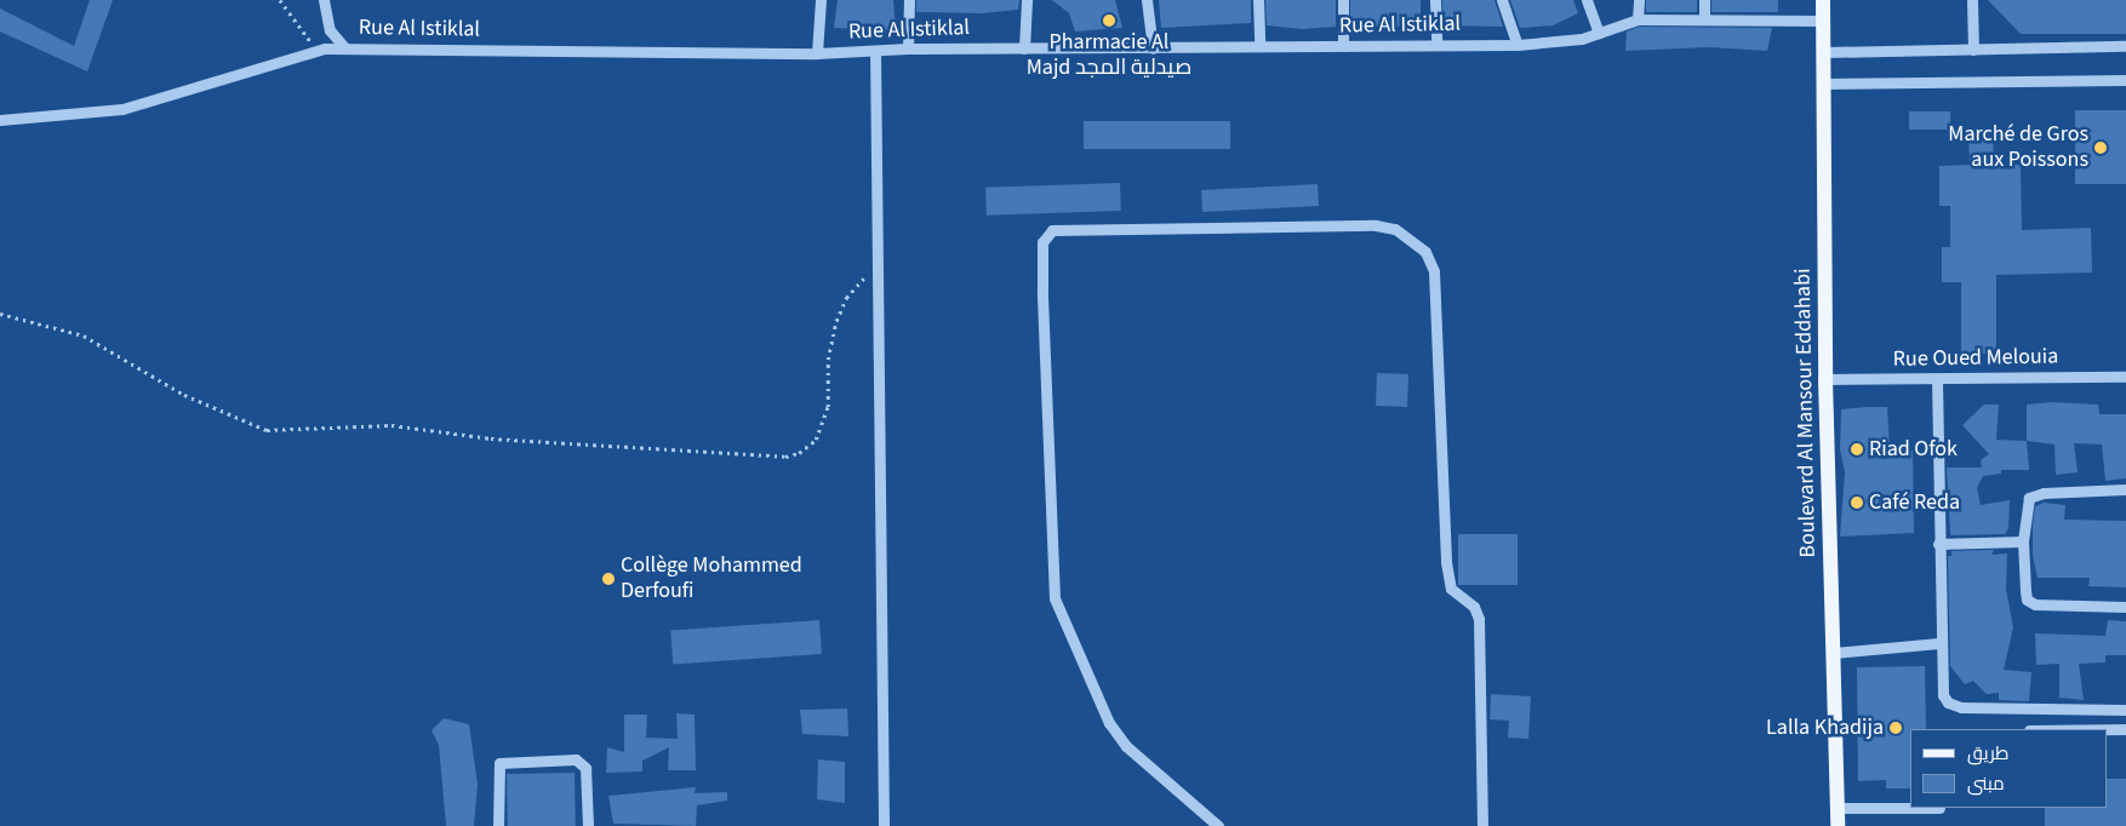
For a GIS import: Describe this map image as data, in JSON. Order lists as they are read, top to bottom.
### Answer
{
  "streets": {
    "main road": ["Boulevard Al Mansour Eddahabi"],
    "street": ["Rue Al Istiklal", "Rue Oued Melouia"]
  },
  "crossings": [
    ["Rue Al Istiklal", "Boulevard Al Mansour Eddahabi"],
    ["Rue Oued Melouia", "Boulevard Al Mansour Eddahabi"]
  ],
  "places": [
    "Pharmacie Al Majd صيدلية المجد",
    "Marché de Gros aux Poissons",
    "Riad Ofok",
    "Café Reda",
    "Collège Mohammed Derfoufi",
    "Lalla Khadija"
  ],
  "legend": ["طريق", "مبنى"]
}
